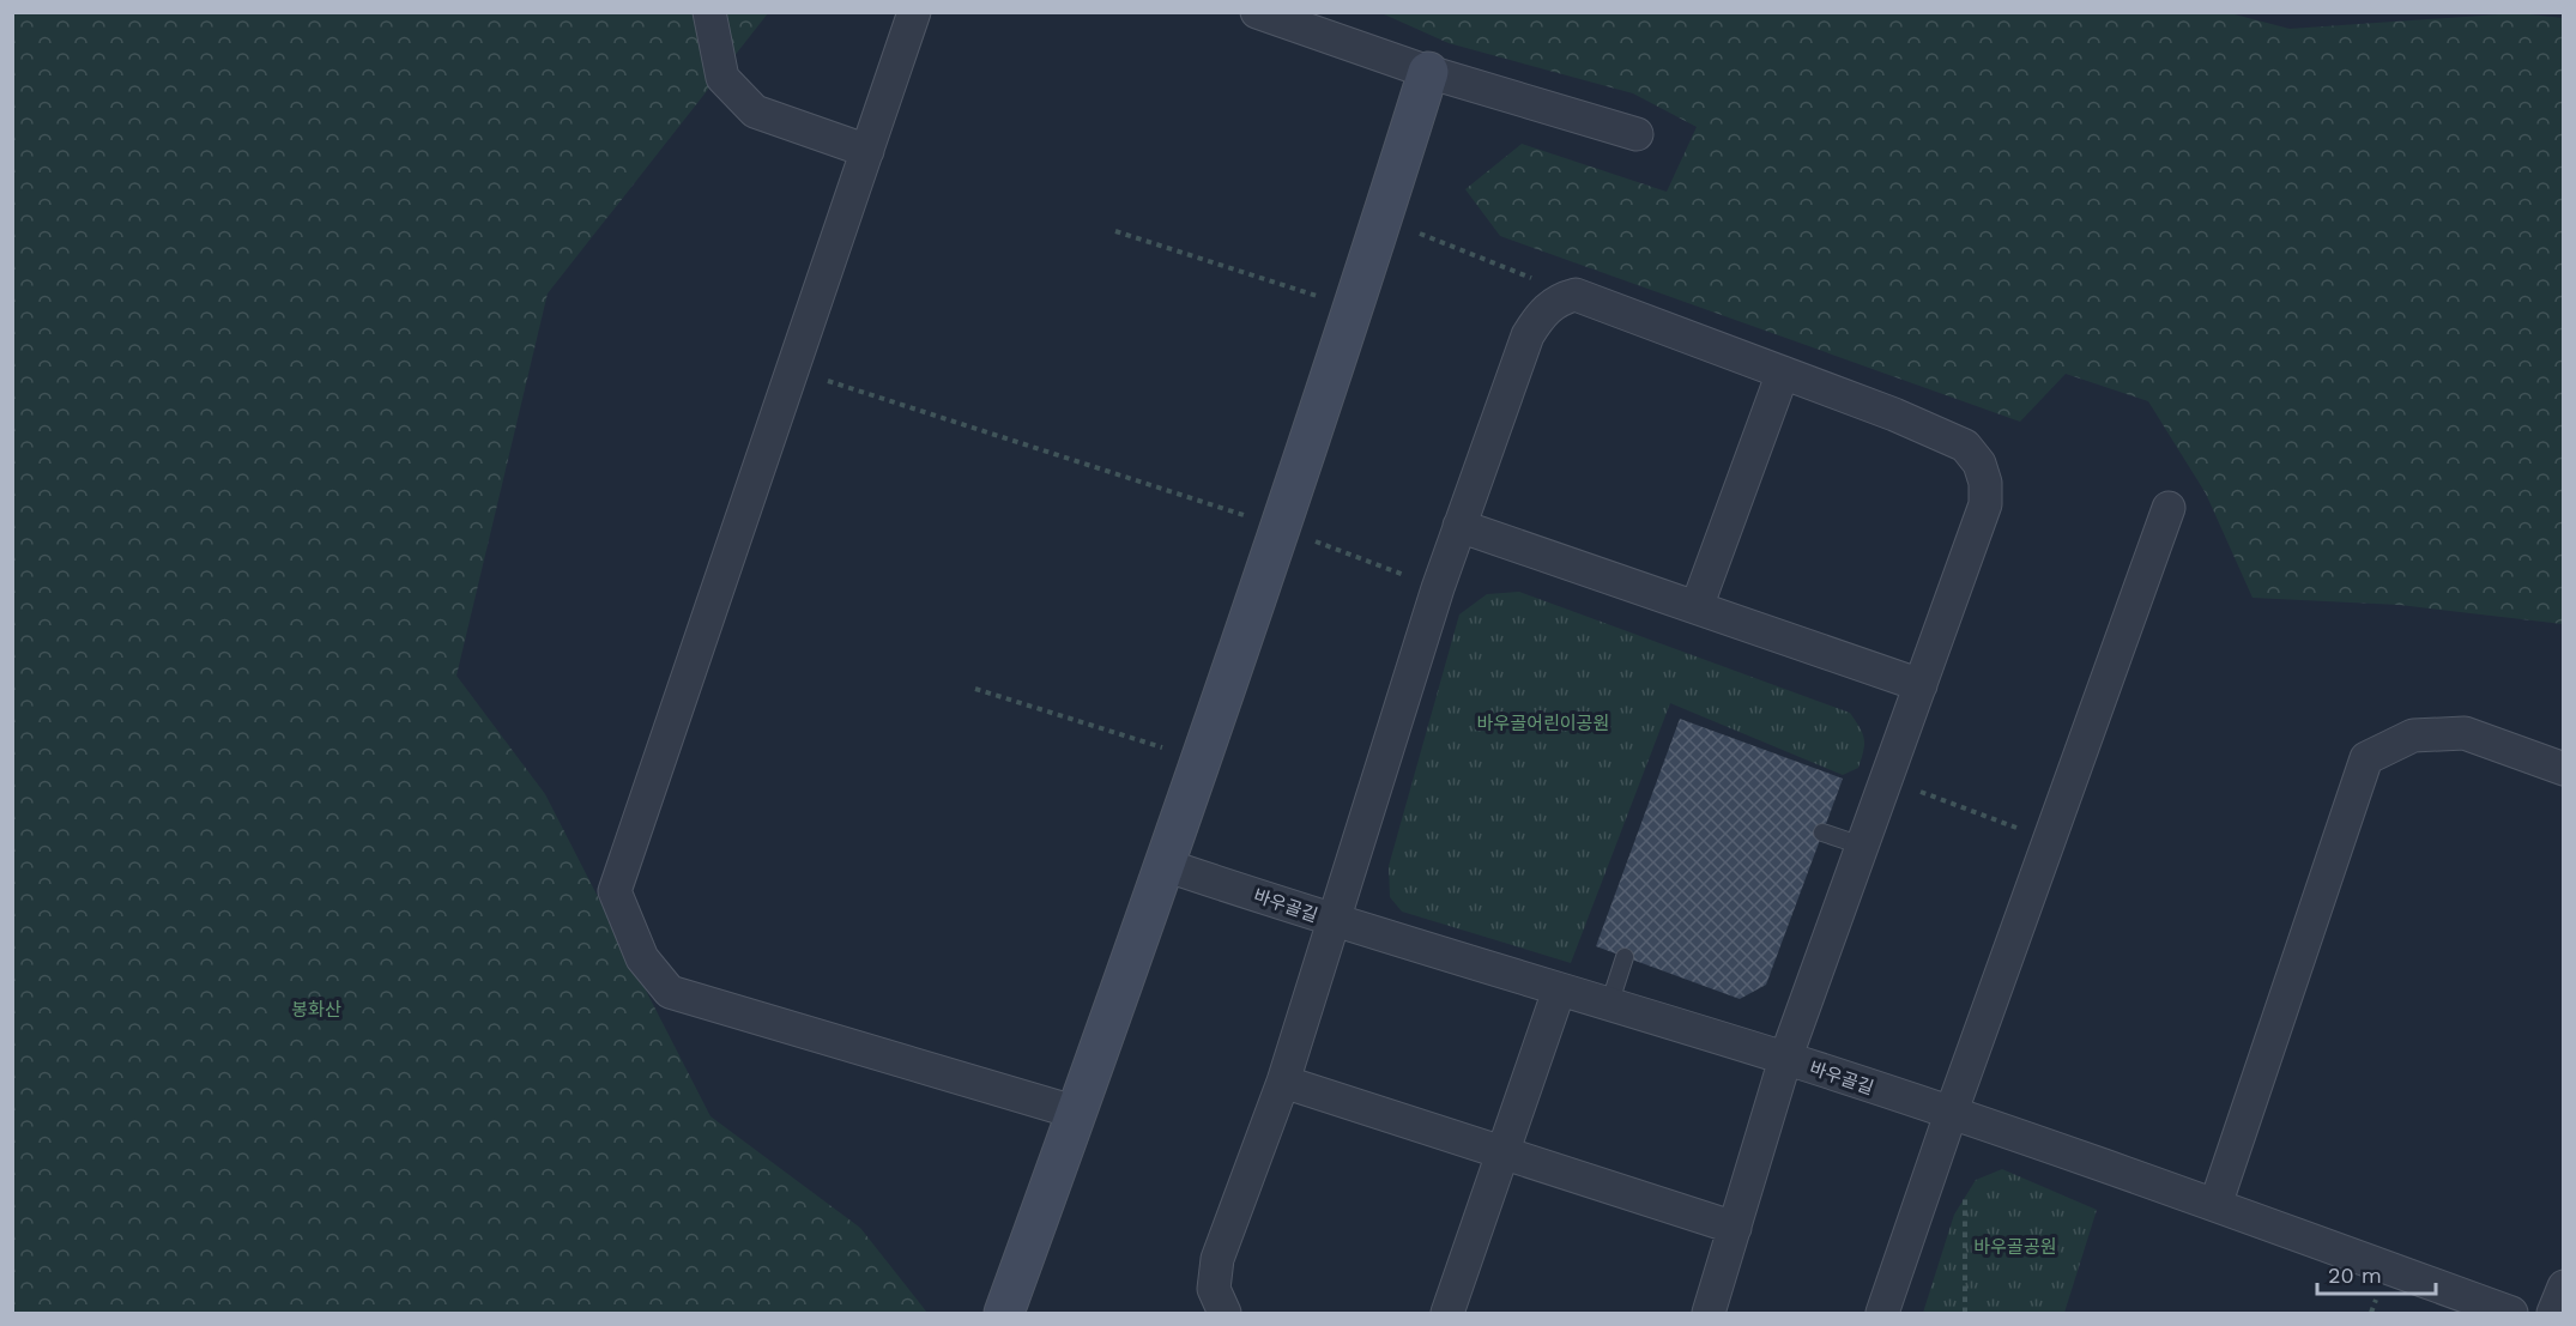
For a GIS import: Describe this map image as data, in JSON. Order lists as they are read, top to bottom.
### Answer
{
  "streets": {
    "street": ["바우골길"]
  },
  "parks": ["바우골어린이공원", "봉화산", "바우골공원"],
  "scale_bar": "20 m"
}
